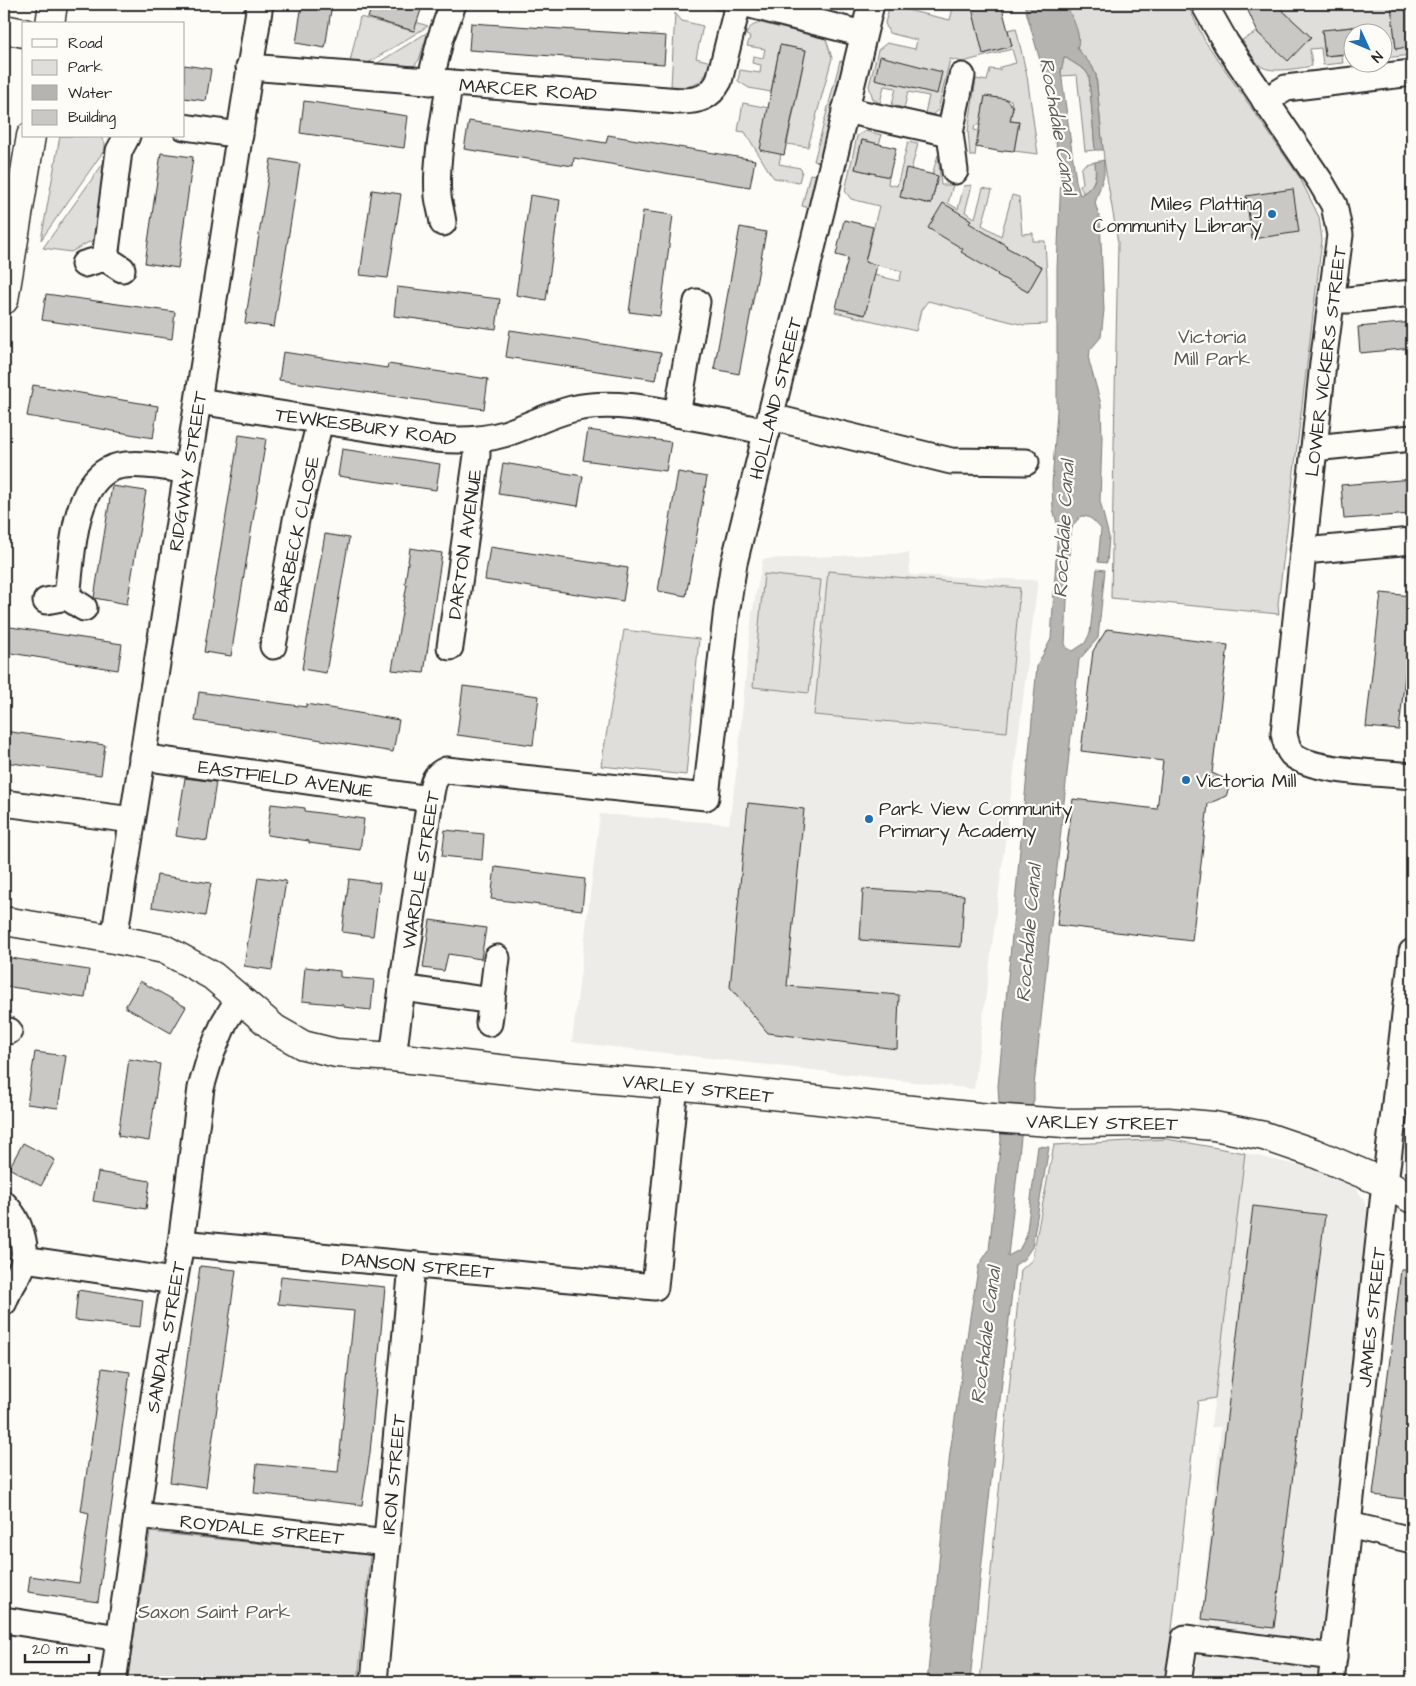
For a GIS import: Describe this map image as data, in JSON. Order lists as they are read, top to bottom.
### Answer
{
  "streets": {
    "street": [
      "MARCER ROAD",
      "LOWER VICKERS STREET",
      "HOLLAND STREET",
      "TEWKESBURY ROAD",
      "RIDGWAY STREET",
      "BARBECK CLOSE",
      "DARTON AVENUE",
      "EASTFIELD AVENUE",
      "WARDLE STREET",
      "VARLEY STREET",
      "DANSON STREET",
      "JAMES STREET",
      "SANDAL STREET",
      "IRON STREET",
      "ROYDALE STREET"
    ]
  },
  "crossings": [
    ["MARCER ROAD", "RIDGWAY STREET"],
    ["HOLLAND STREET", "TEWKESBURY ROAD"],
    ["HOLLAND STREET", "WARDLE STREET"],
    ["TEWKESBURY ROAD", "RIDGWAY STREET"],
    ["TEWKESBURY ROAD", "BARBECK CLOSE"],
    ["TEWKESBURY ROAD", "DARTON AVENUE"],
    ["RIDGWAY STREET", "EASTFIELD AVENUE"],
    ["RIDGWAY STREET", "VARLEY STREET"],
    ["EASTFIELD AVENUE", "WARDLE STREET"],
    ["WARDLE STREET", "VARLEY STREET"],
    ["VARLEY STREET", "DANSON STREET"],
    ["VARLEY STREET", "JAMES STREET"],
    ["VARLEY STREET", "SANDAL STREET"],
    ["DANSON STREET", "SANDAL STREET"],
    ["DANSON STREET", "IRON STREET"],
    ["SANDAL STREET", "ROYDALE STREET"],
    ["IRON STREET", "ROYDALE STREET"]
  ],
  "water": ["Rochdale Canal"],
  "parks": ["Victoria Mill Park", "Saxon Saint Park"],
  "places": ["Miles Platting Community Library", "Victoria Mill", "Park View Community Primary Academy"],
  "legend": [
    "Road",
    "Park",
    "Water",
    "Building"
  ],
  "scale_bar": "20 m",
  "north": "bottom right"
}
